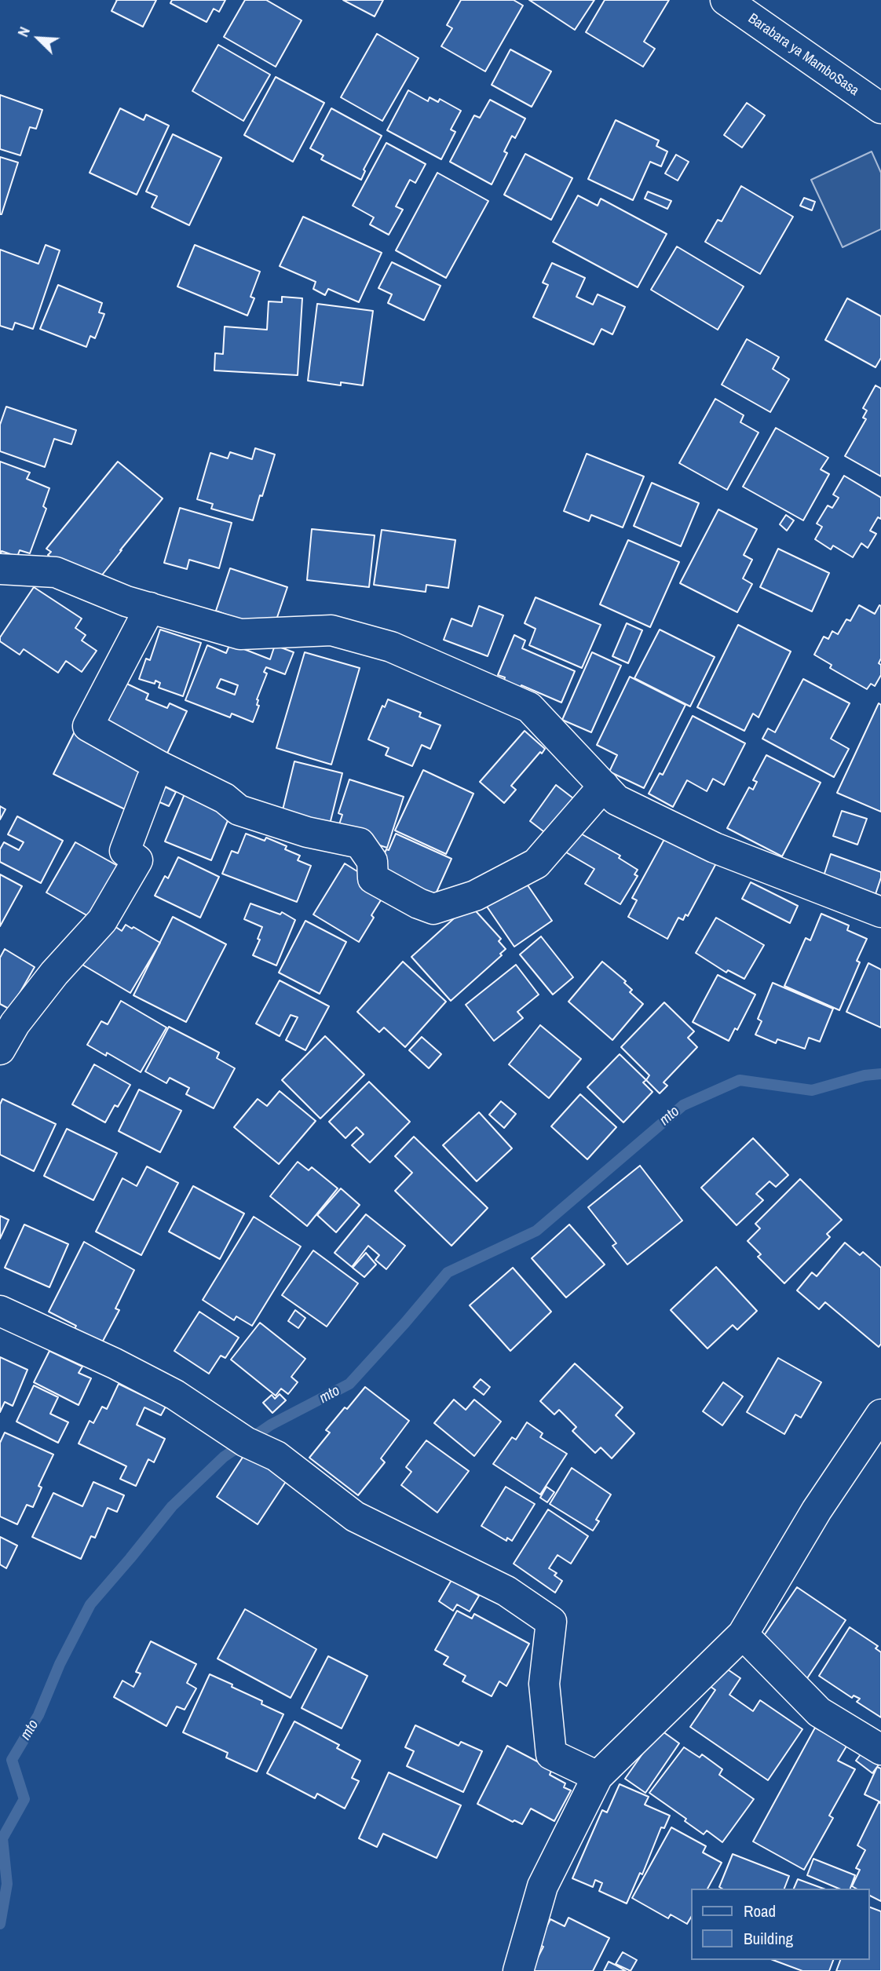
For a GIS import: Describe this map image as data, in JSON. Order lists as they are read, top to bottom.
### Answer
{
  "streets": {
    "street": ["Barabara ya MamboSasa"]
  },
  "water": ["mto"],
  "legend": ["Road", "Building"],
  "north": "top left"
}
